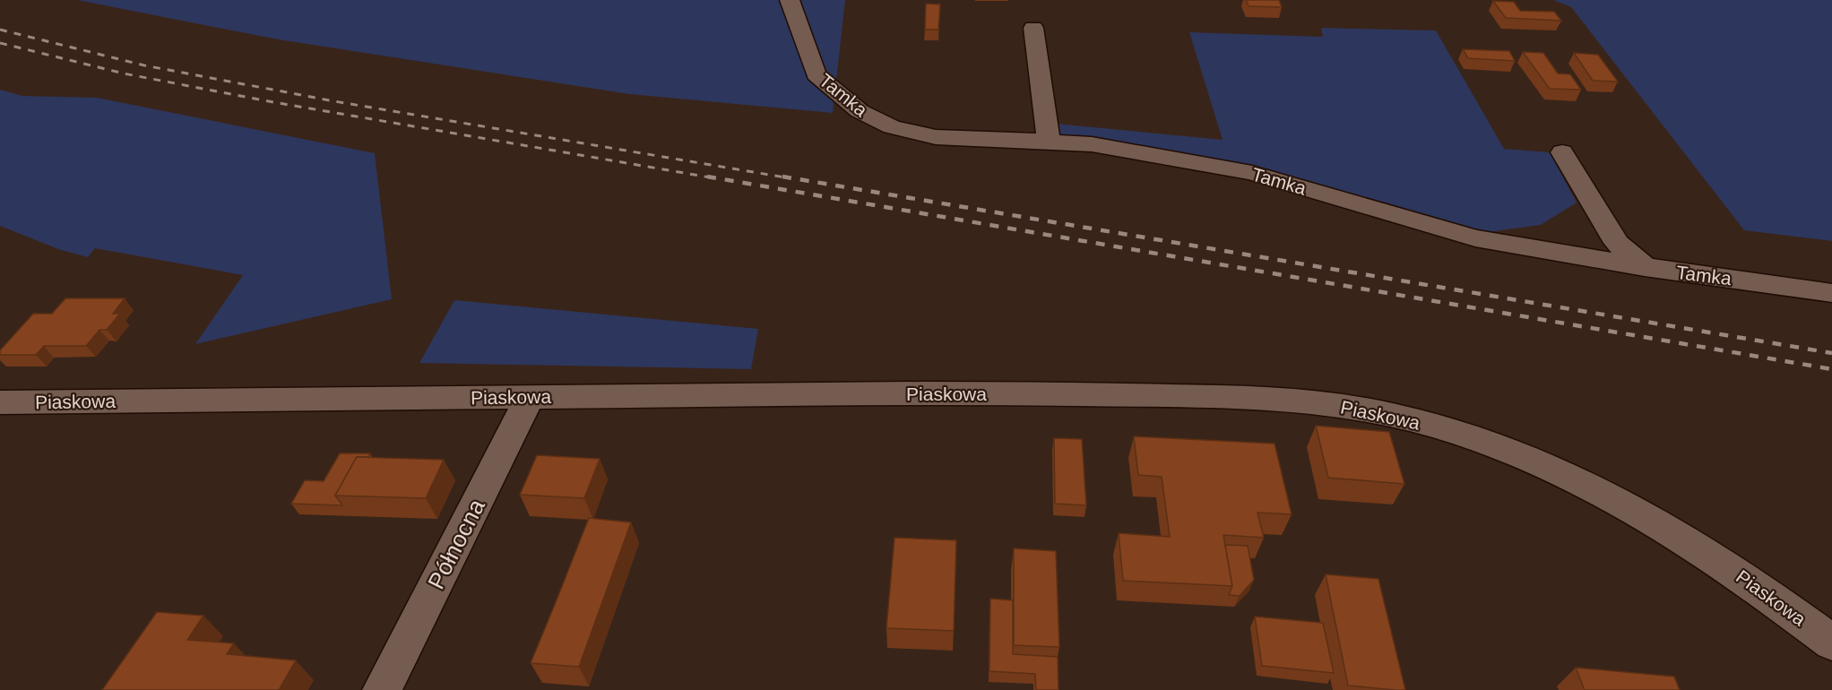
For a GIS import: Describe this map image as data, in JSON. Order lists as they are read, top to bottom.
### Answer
{
  "streets": {
    "street": ["Tamka", "Piaskowa", "Północna"]
  },
  "crossings": [
    ["Piaskowa", "Północna"]
  ]
}
